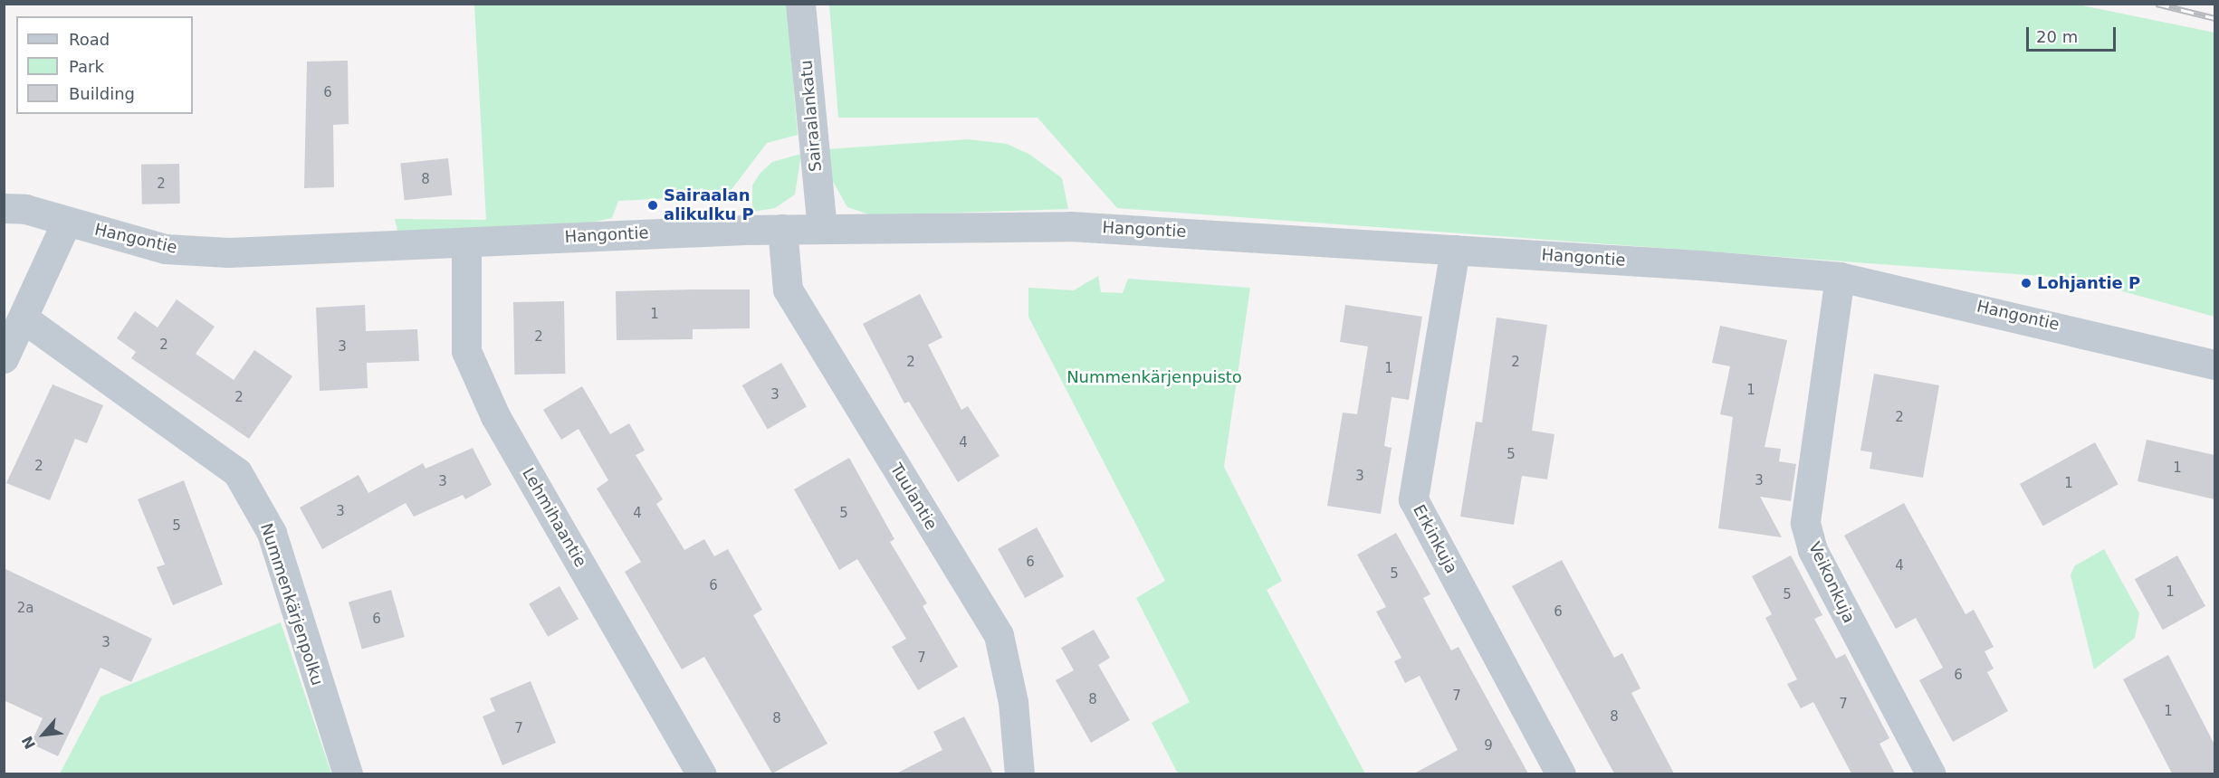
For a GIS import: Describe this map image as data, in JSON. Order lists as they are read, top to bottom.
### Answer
{
  "streets": {
    "street": [
      "Sairaalankatu",
      "Hangontie",
      "Tuulantie",
      "Lehmihaantie",
      "Erkinkuja",
      "Veikonkuja",
      "Nummenkärjenpolku"
    ]
  },
  "crossings": [
    ["Sairaalankatu", "Hangontie"],
    ["Hangontie", "Tuulantie"],
    ["Hangontie", "Lehmihaantie"],
    ["Hangontie", "Erkinkuja"],
    ["Hangontie", "Veikonkuja"]
  ],
  "parks": ["Nummenkärjenpuisto"],
  "places": ["Sairaalan alikulku P", "Lohjantie P"],
  "house_numbers": [
    "6",
    "8",
    "2",
    "1",
    "2",
    "2",
    "3",
    "2",
    "2",
    "1",
    "1",
    "3",
    "2",
    "2",
    "4",
    "5",
    "2",
    "1",
    "3",
    "3",
    "3",
    "1",
    "3",
    "4",
    "5",
    "5",
    "6",
    "4",
    "5",
    "6",
    "1",
    "5",
    "2a",
    "6",
    "6",
    "3",
    "7",
    "6",
    "7",
    "8",
    "7",
    "1",
    "8",
    "8",
    "7",
    "9"
  ],
  "legend": ["Road", "Park", "Building"],
  "scale_bar": "20 m",
  "north": "bottom left"
}
